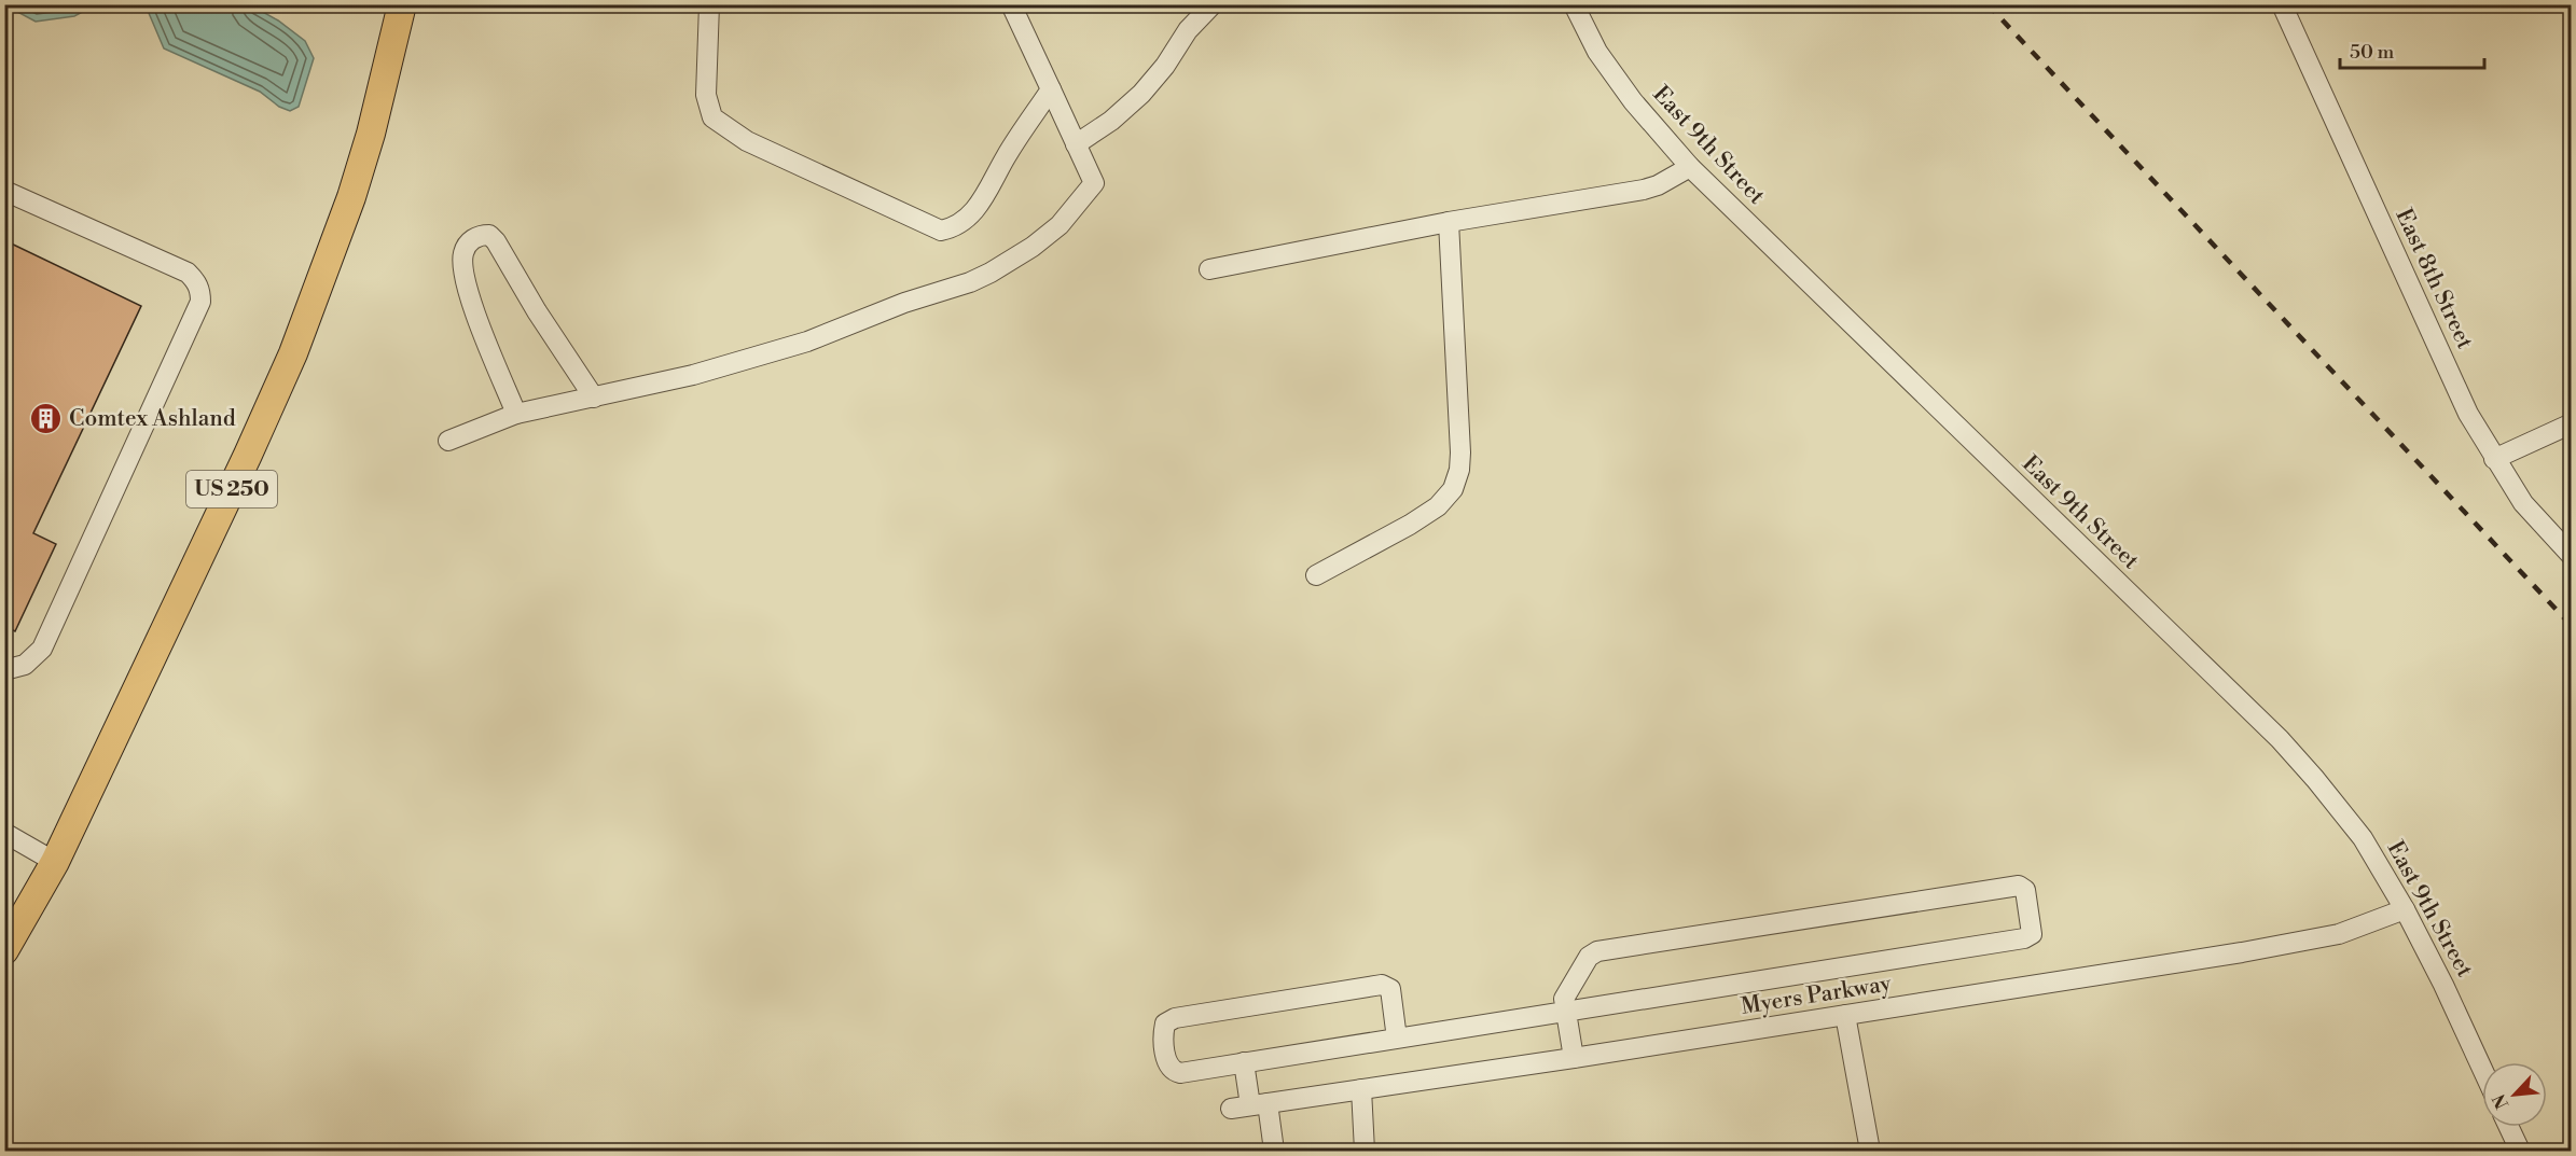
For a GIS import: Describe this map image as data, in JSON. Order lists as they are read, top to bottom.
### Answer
{
  "streets": {
    "highway": ["US 250"],
    "street": ["East 9th Street", "East 8th Street", "Myers Parkway"]
  },
  "crossings": [
    ["East 9th Street", "Myers Parkway"]
  ],
  "places": {
    "building": ["Comtex Ashland"]
  },
  "scale_bar": "50 m",
  "north": "bottom left"
}
